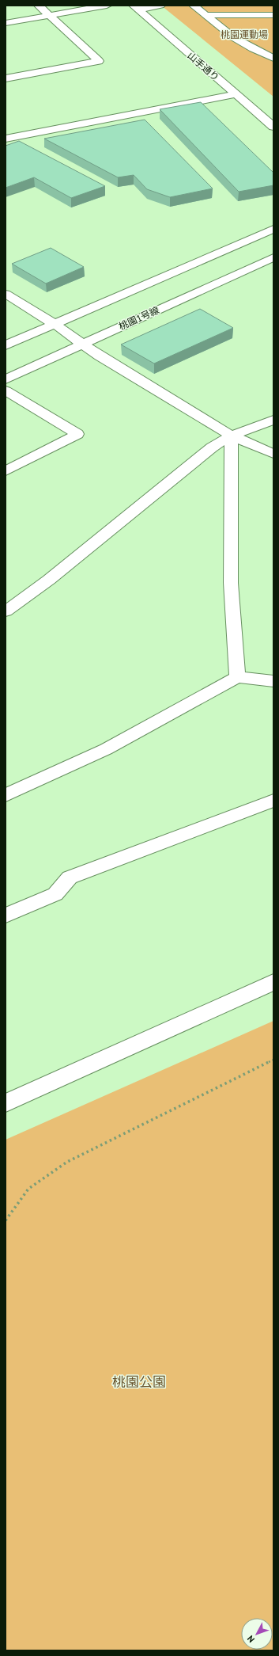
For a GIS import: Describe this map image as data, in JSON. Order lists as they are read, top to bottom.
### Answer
{
  "streets": {
    "street": ["山手通り", "桃園1号線"]
  },
  "parks": ["桃園運動場", "桃園公園"],
  "north": "bottom left"
}
